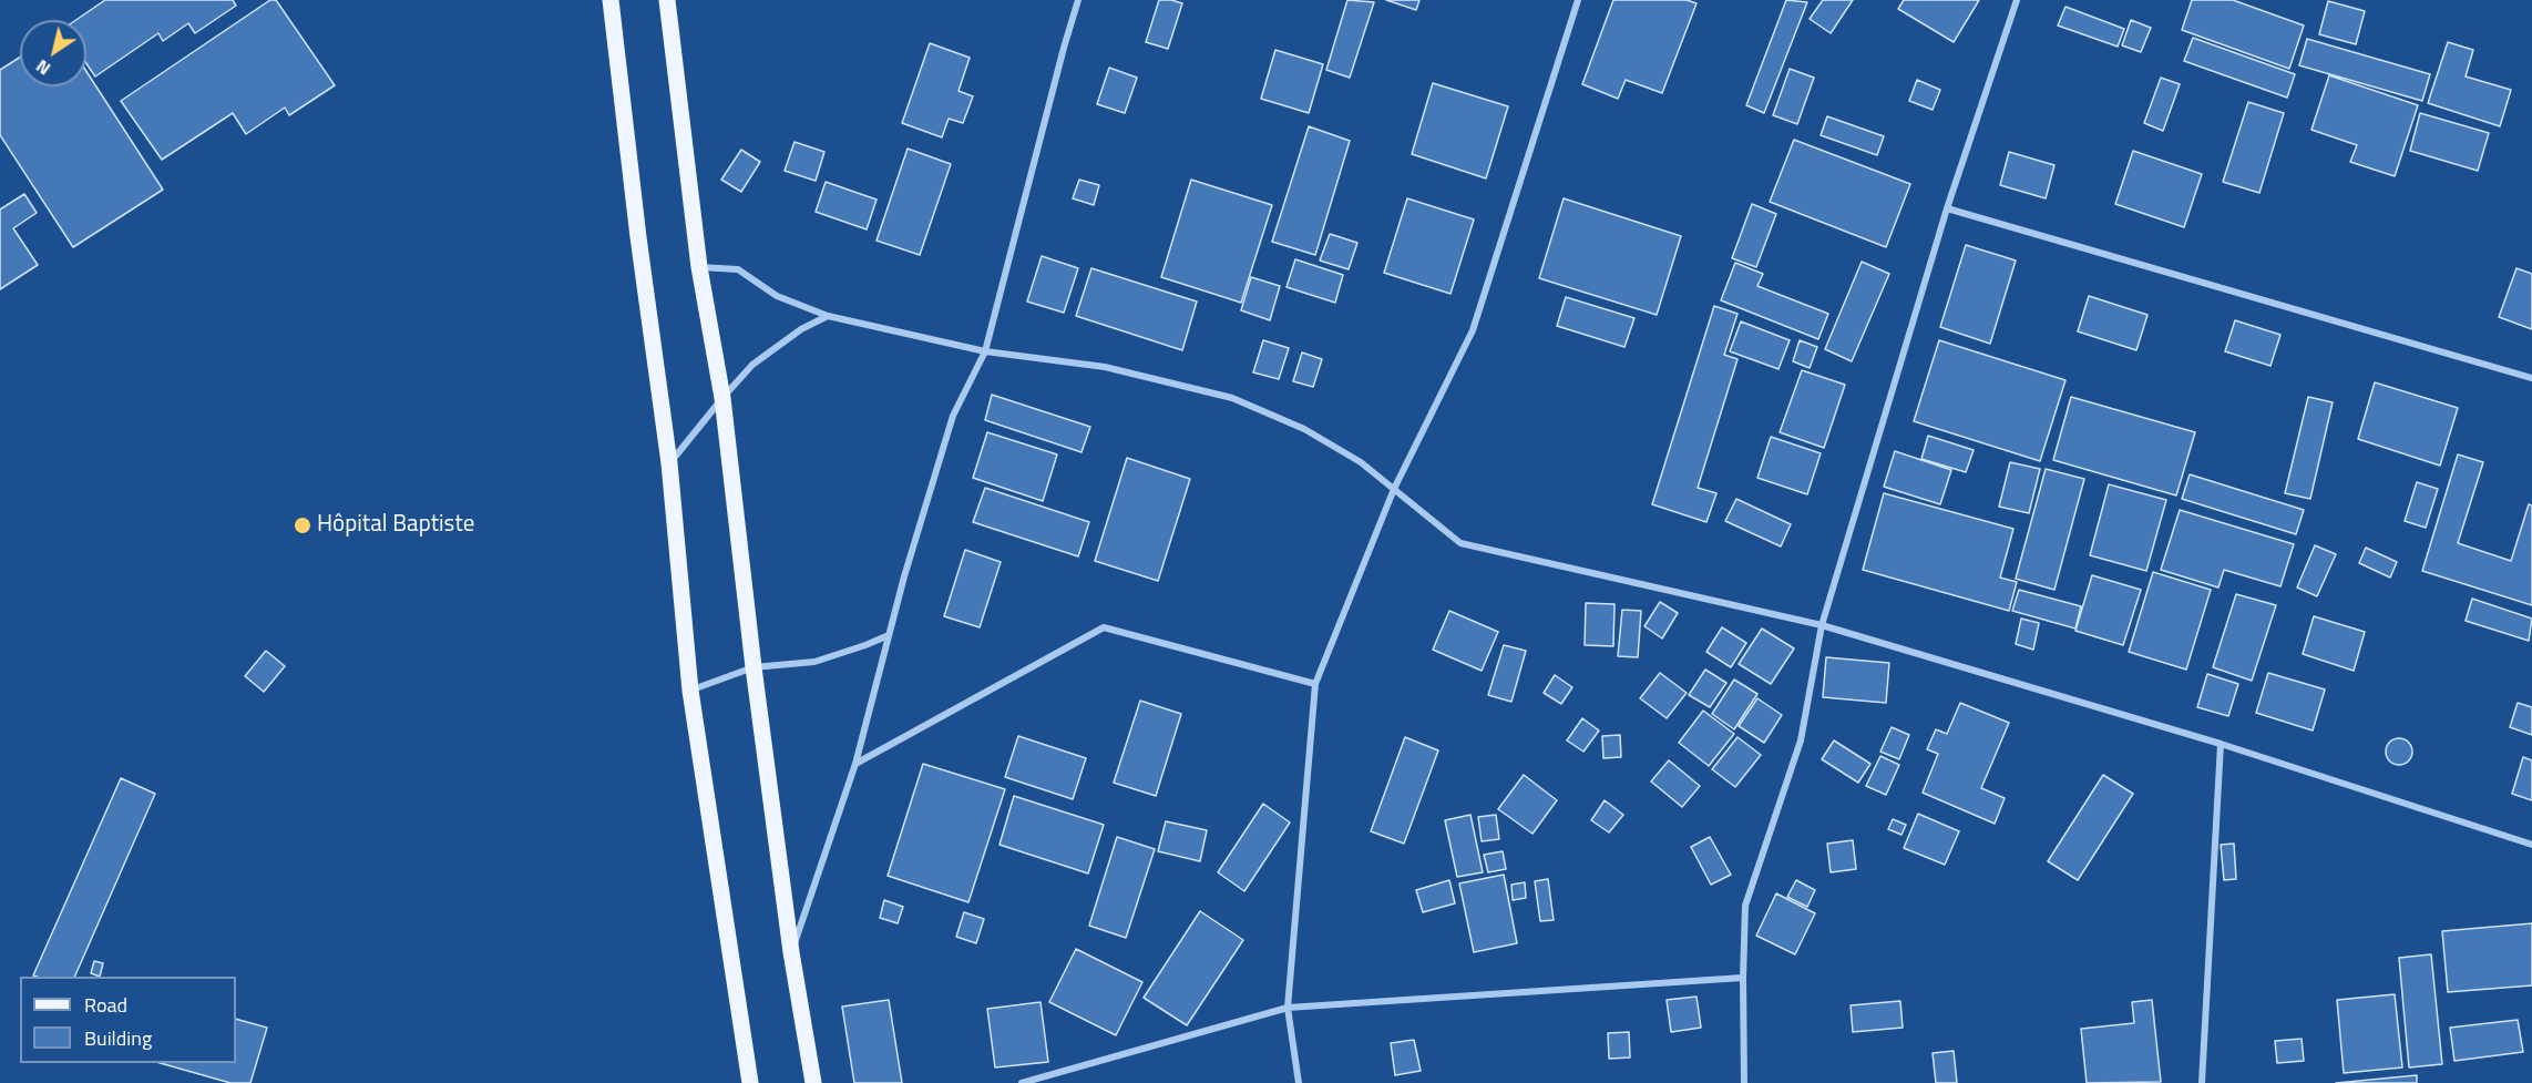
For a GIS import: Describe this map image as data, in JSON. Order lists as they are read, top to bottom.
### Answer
{
  "places": ["Hôpital Baptiste"],
  "legend": ["Road", "Building"],
  "north": "bottom left"
}
